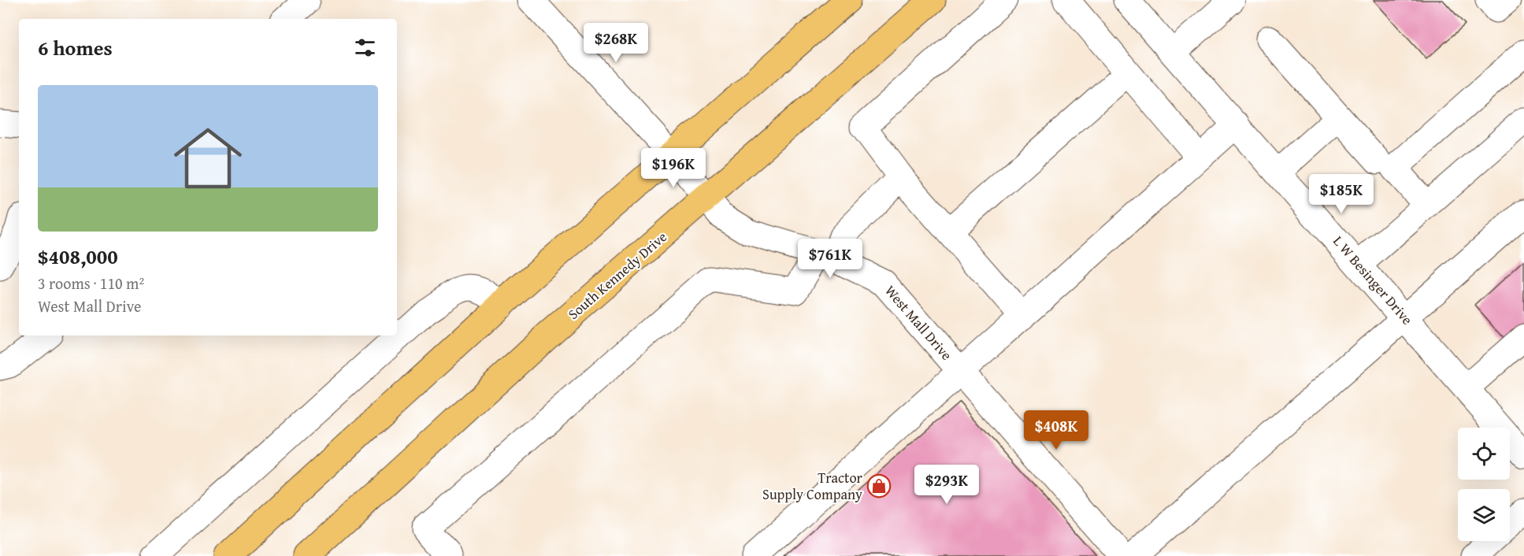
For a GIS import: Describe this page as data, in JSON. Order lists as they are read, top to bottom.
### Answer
{
  "streets": {
    "main road": ["South Kennedy Drive"],
    "street": ["L W Besinger Drive", "West Mall Drive"]
  },
  "crossings": [
    ["South Kennedy Drive", "West Mall Drive"]
  ],
  "places": {
    "shop": ["Tractor Supply Company"]
  },
  "page": {
    "heading": "6 homes",
    "price": [
      "$268K",
      "$196K",
      "$185K",
      "$761K",
      "$408K",
      "$293K"
    ],
    "list": [
      {
        "name": "$408,000",
        "note": "3 rooms · 110 m² · West Mall Drive"
      }
    ]
  }
}
